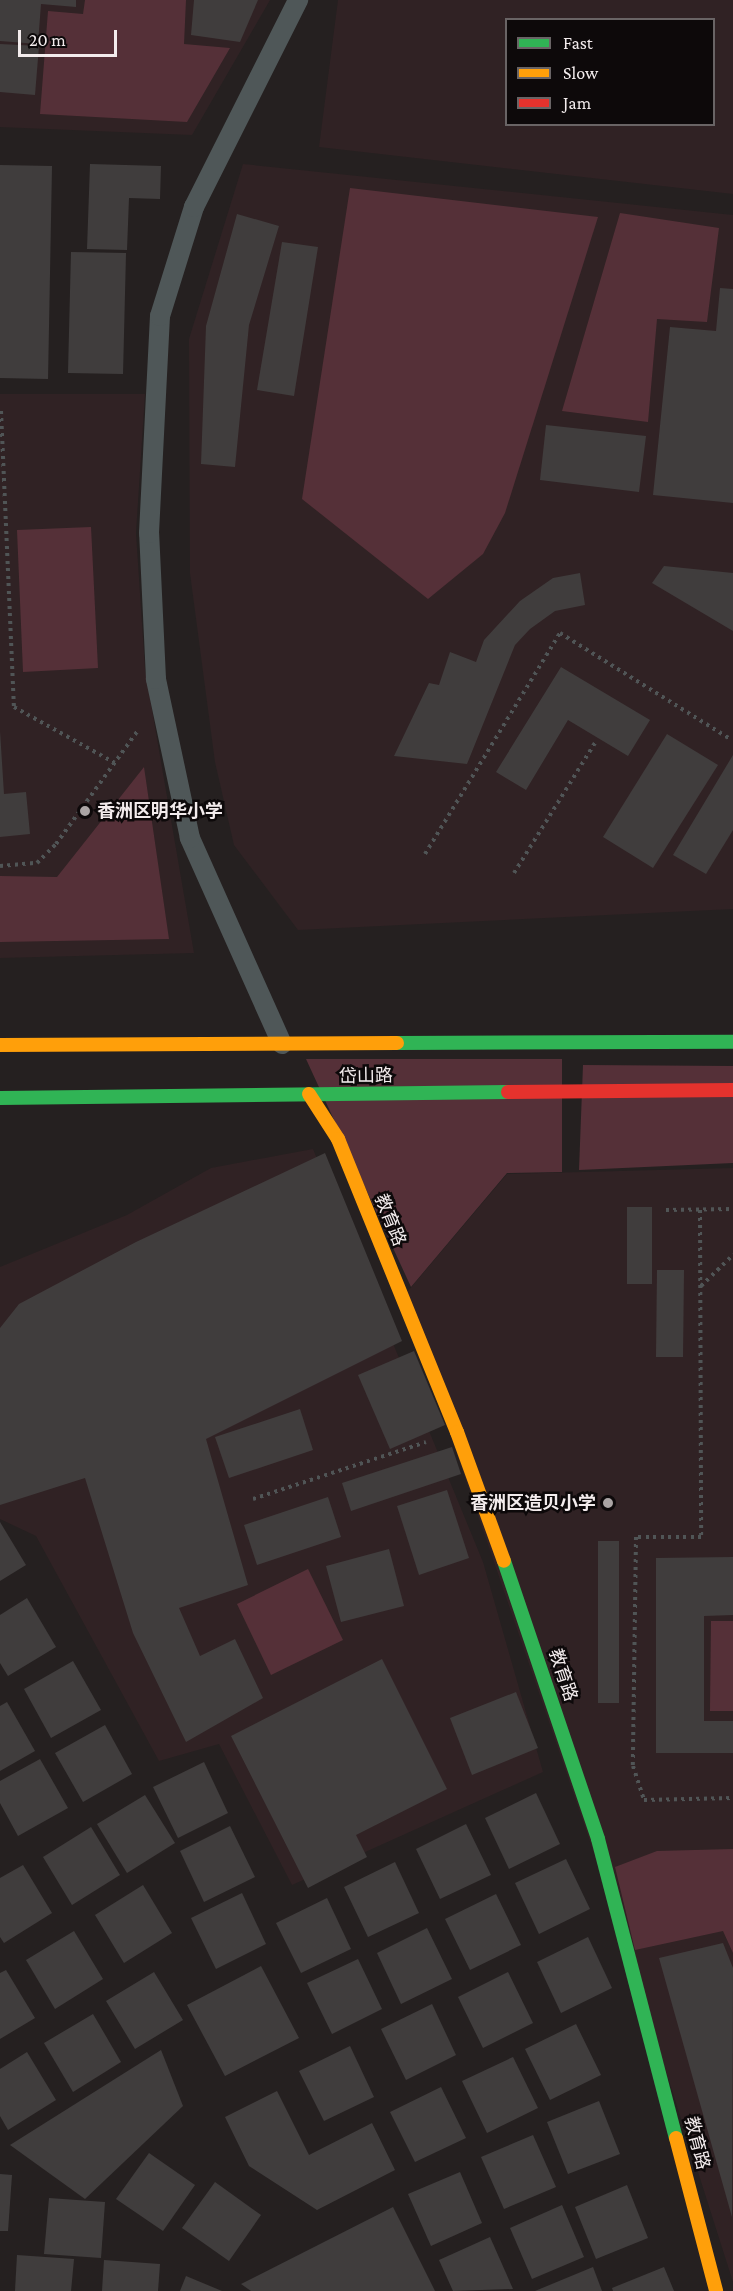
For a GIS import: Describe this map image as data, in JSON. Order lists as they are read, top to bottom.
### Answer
{
  "streets": {
    "street": ["岱山路", "教育路"]
  },
  "crossings": [
    ["岱山路", "教育路"]
  ],
  "places": ["香洲区明华小学", "香洲区造贝小学"],
  "legend": ["Fast", "Slow", "Jam"],
  "scale_bar": "20 m"
}
